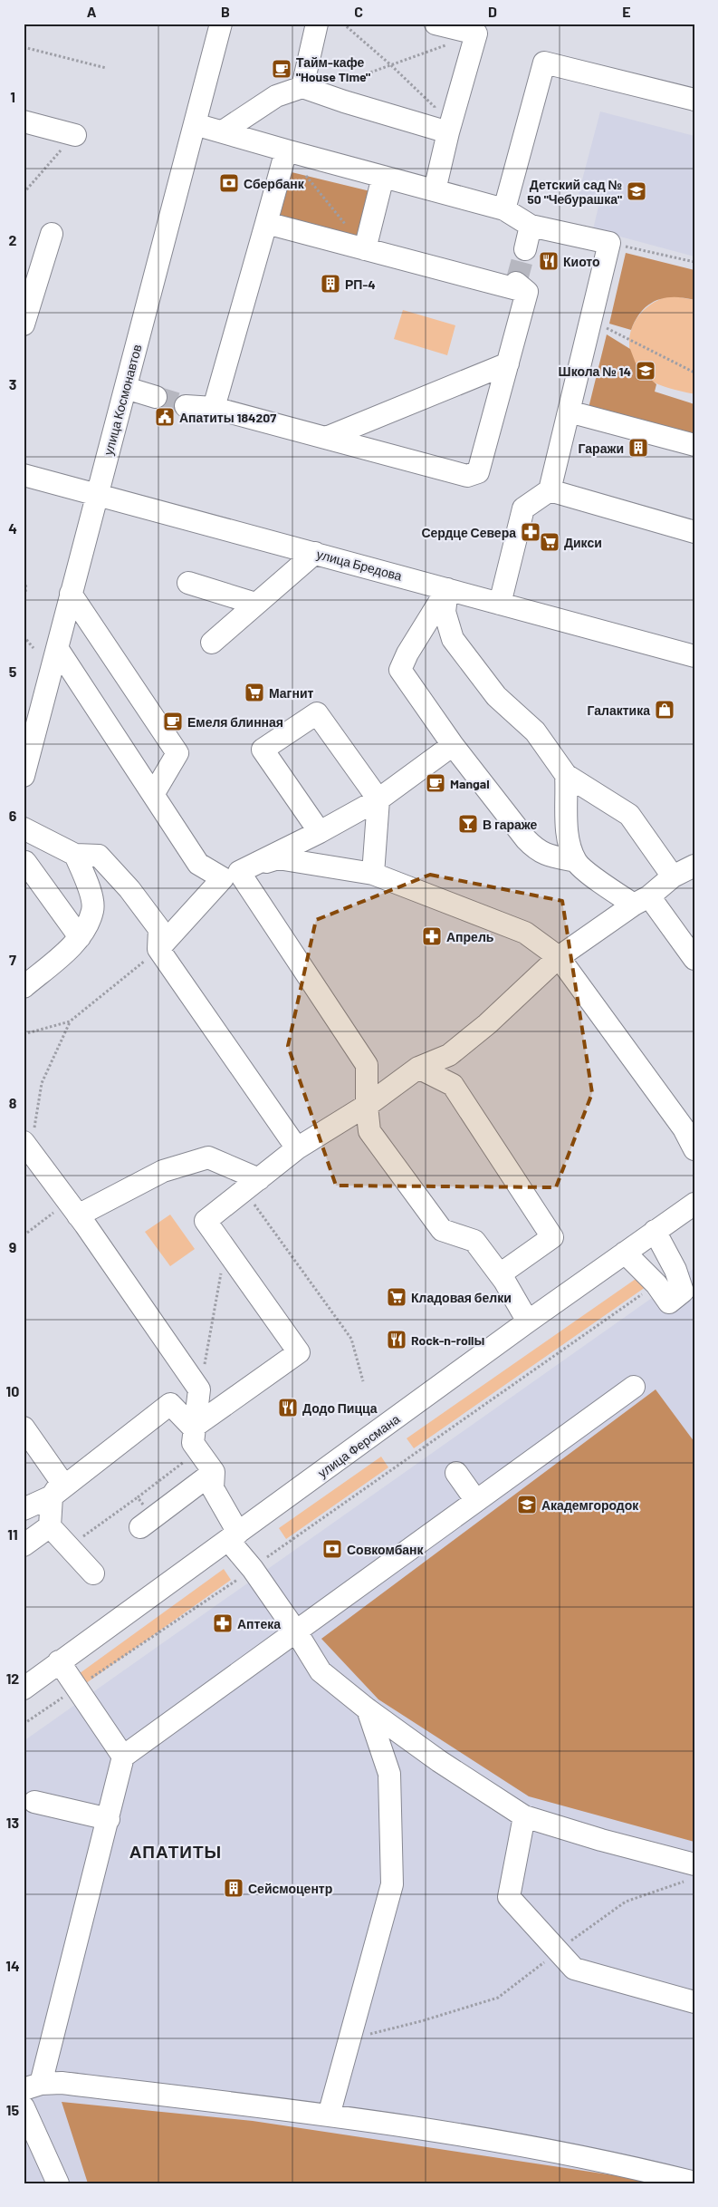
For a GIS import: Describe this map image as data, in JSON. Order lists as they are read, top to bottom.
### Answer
{
  "streets": {
    "street": ["улица Космонавтов", "улица Бредова", "улица Ферсмана"]
  },
  "crossings": [
    ["улица Космонавтов", "улица Бредова"]
  ],
  "districts": ["АПАТИТЫ"],
  "places": {
    "cafe": ["Тайм-кафе \"House Time\"", "Емеля блинная", "Mangal"],
    "bank": ["Сбербанк", "Совкомбанк"],
    "school or university": ["Детский сад № 50 \"Чебурашка\"", "Школа № 14", "Академгородок"],
    "restaurant": ["Киото", "Rock-n-rollы", "Додо Пицца"],
    "building": ["РП-4", "Гаражи", "Сейсмоцентр"],
    "public building": ["Апатиты 184207"],
    "pharmacy": ["Сердце Севера", "Апрель", "Аптека"],
    "supermarket": ["Дикси", "Магнит", "Кладовая белки"],
    "shop": ["Галактика"],
    "bar": ["В гараже"]
  },
  "grid": {
    "columns": [
      "A",
      "B",
      "C",
      "D",
      "E"
    ],
    "rows": [
      "1",
      "2",
      "3",
      "4",
      "5",
      "6",
      "7",
      "8",
      "9",
      "10",
      "11",
      "12",
      "13",
      "14",
      "15"
    ]
  }
}
